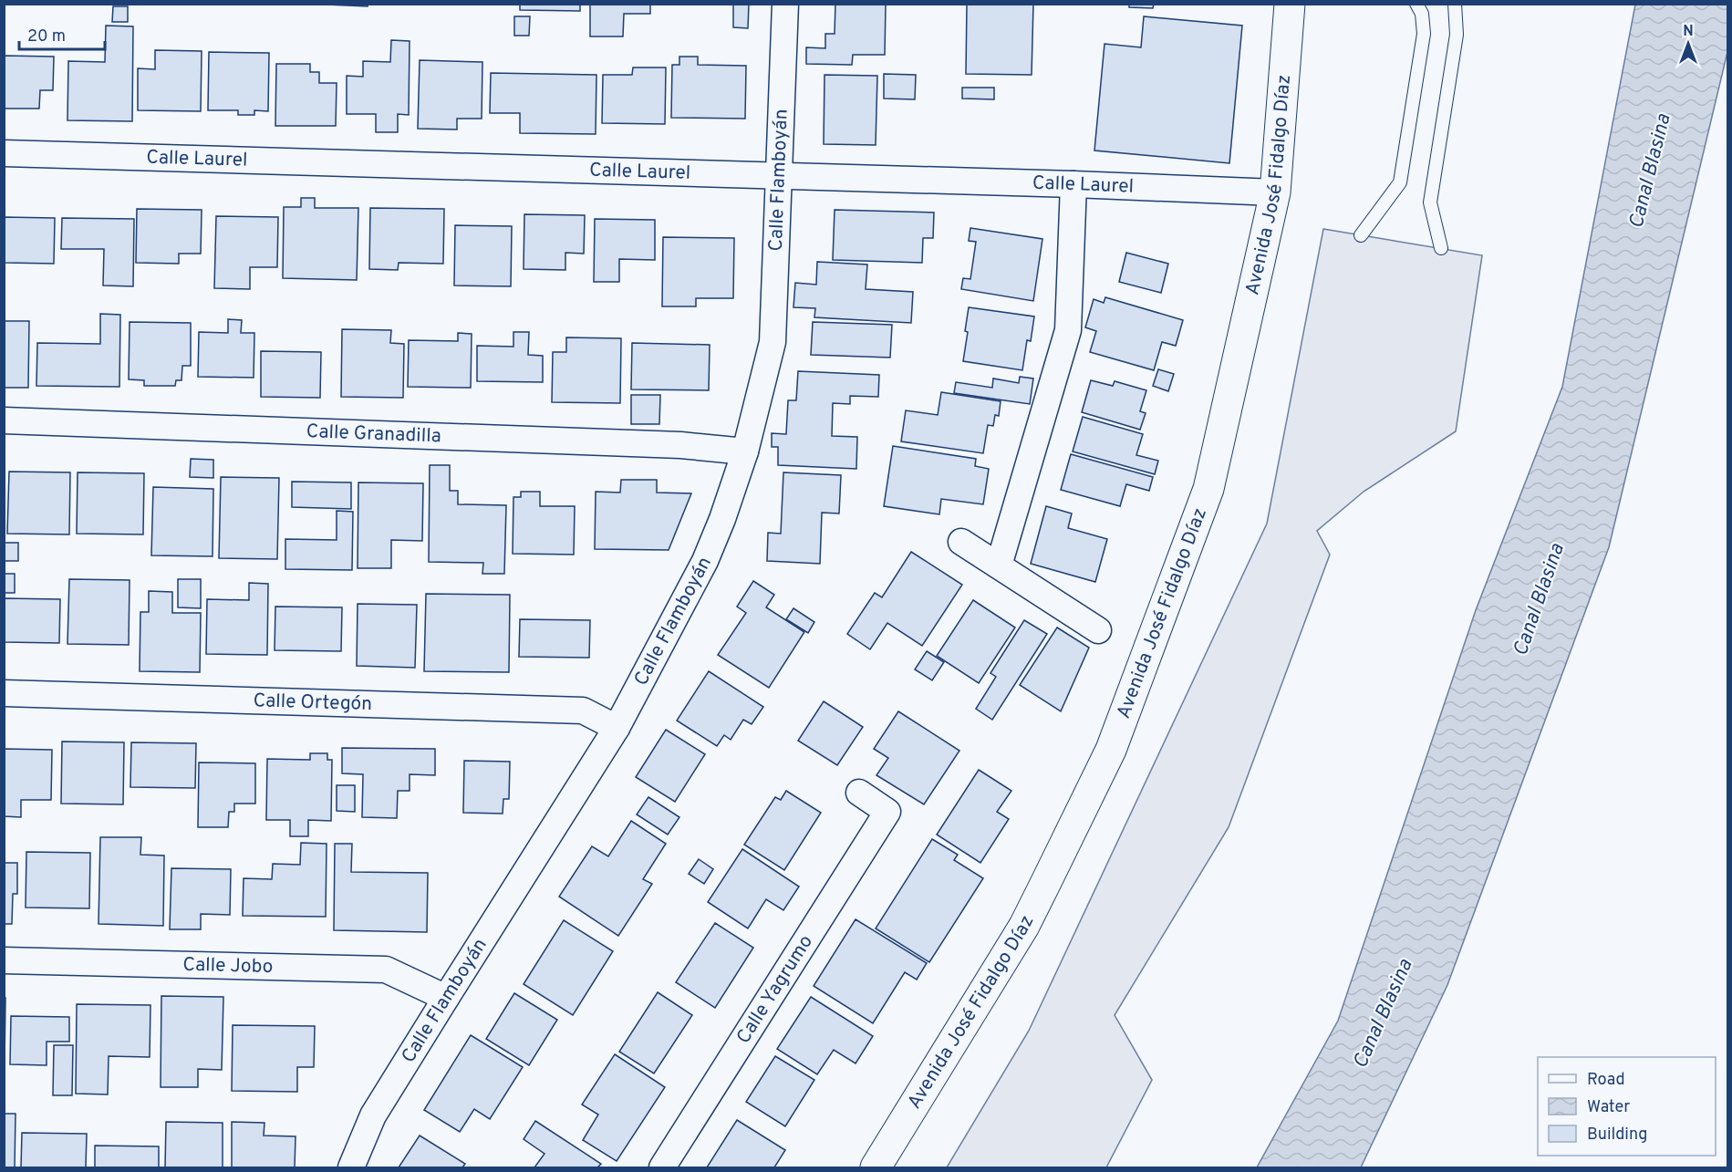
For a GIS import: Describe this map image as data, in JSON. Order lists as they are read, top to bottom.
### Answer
{
  "streets": {
    "street": [
      "Calle Laurel",
      "Calle Flamboyán",
      "Avenida José Fidalgo Díaz",
      "Calle Granadilla",
      "Calle Ortegón",
      "Calle Jobo",
      "Calle Yagrumo"
    ]
  },
  "crossings": [
    ["Calle Laurel", "Calle Flamboyán"],
    ["Calle Laurel", "Avenida José Fidalgo Díaz"],
    ["Calle Flamboyán", "Calle Granadilla"],
    ["Calle Flamboyán", "Calle Ortegón"],
    ["Calle Flamboyán", "Calle Jobo"]
  ],
  "water": ["Canal Blasina"],
  "legend": ["Road", "Water", "Building"],
  "scale_bar": "20 m",
  "north": "top"
}
